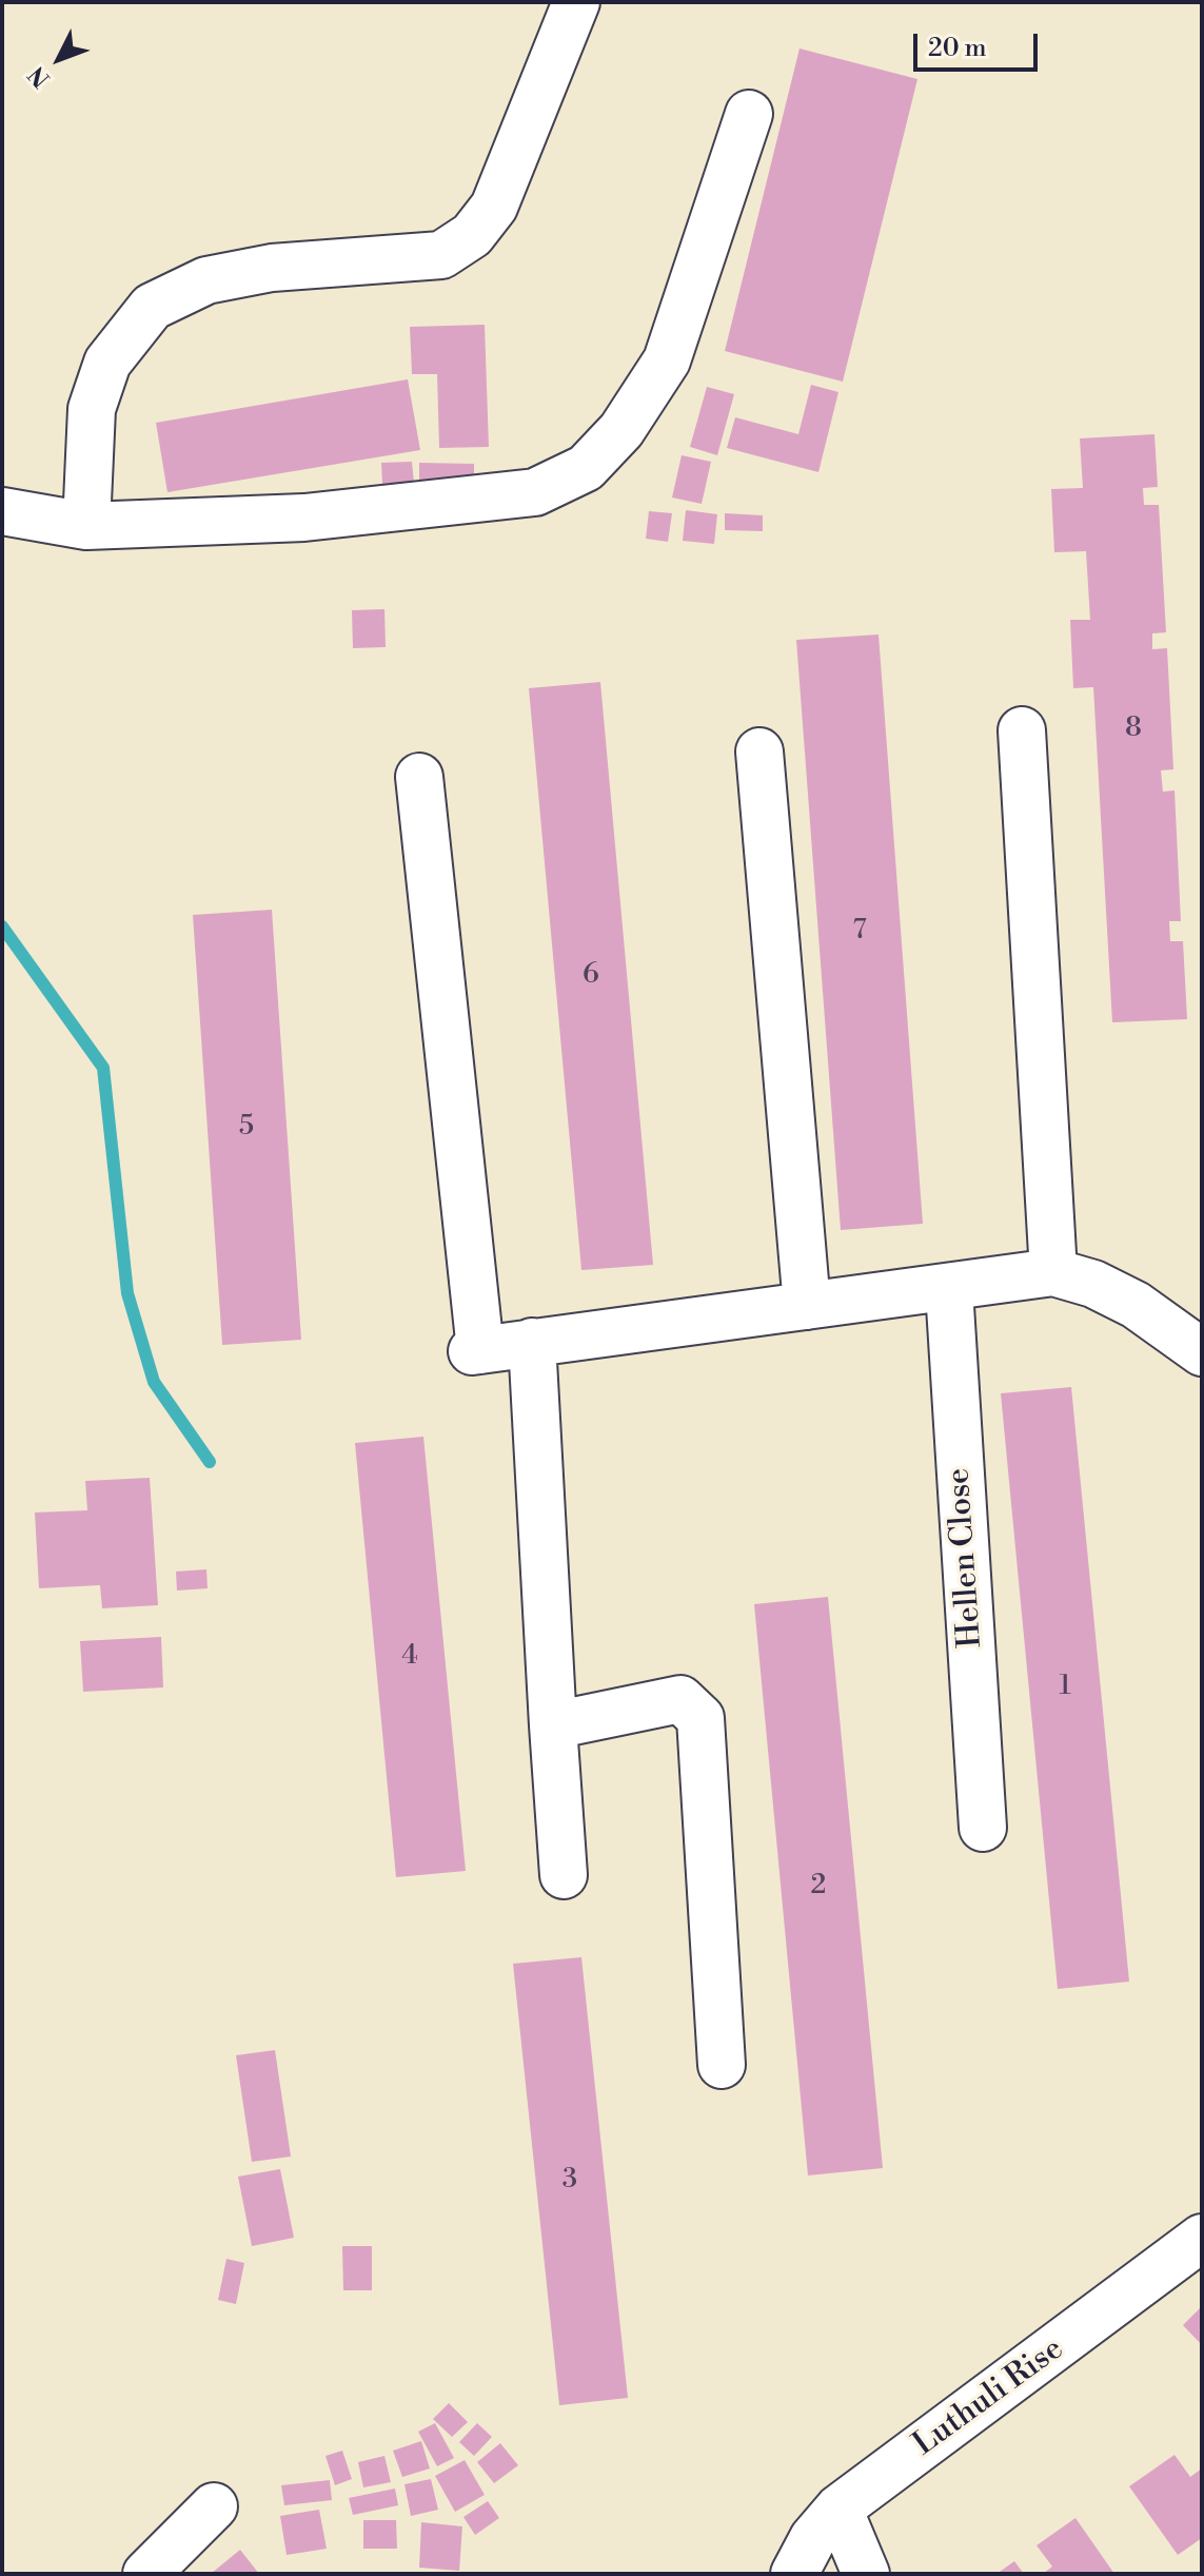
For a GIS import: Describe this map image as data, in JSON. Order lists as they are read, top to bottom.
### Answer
{
  "streets": {
    "street": ["Hellen Close", "Luthuli Rise"]
  },
  "house_numbers": [
    "8",
    "7",
    "6",
    "5",
    "4",
    "1",
    "2",
    "3"
  ],
  "scale_bar": "20 m",
  "north": "bottom left"
}
